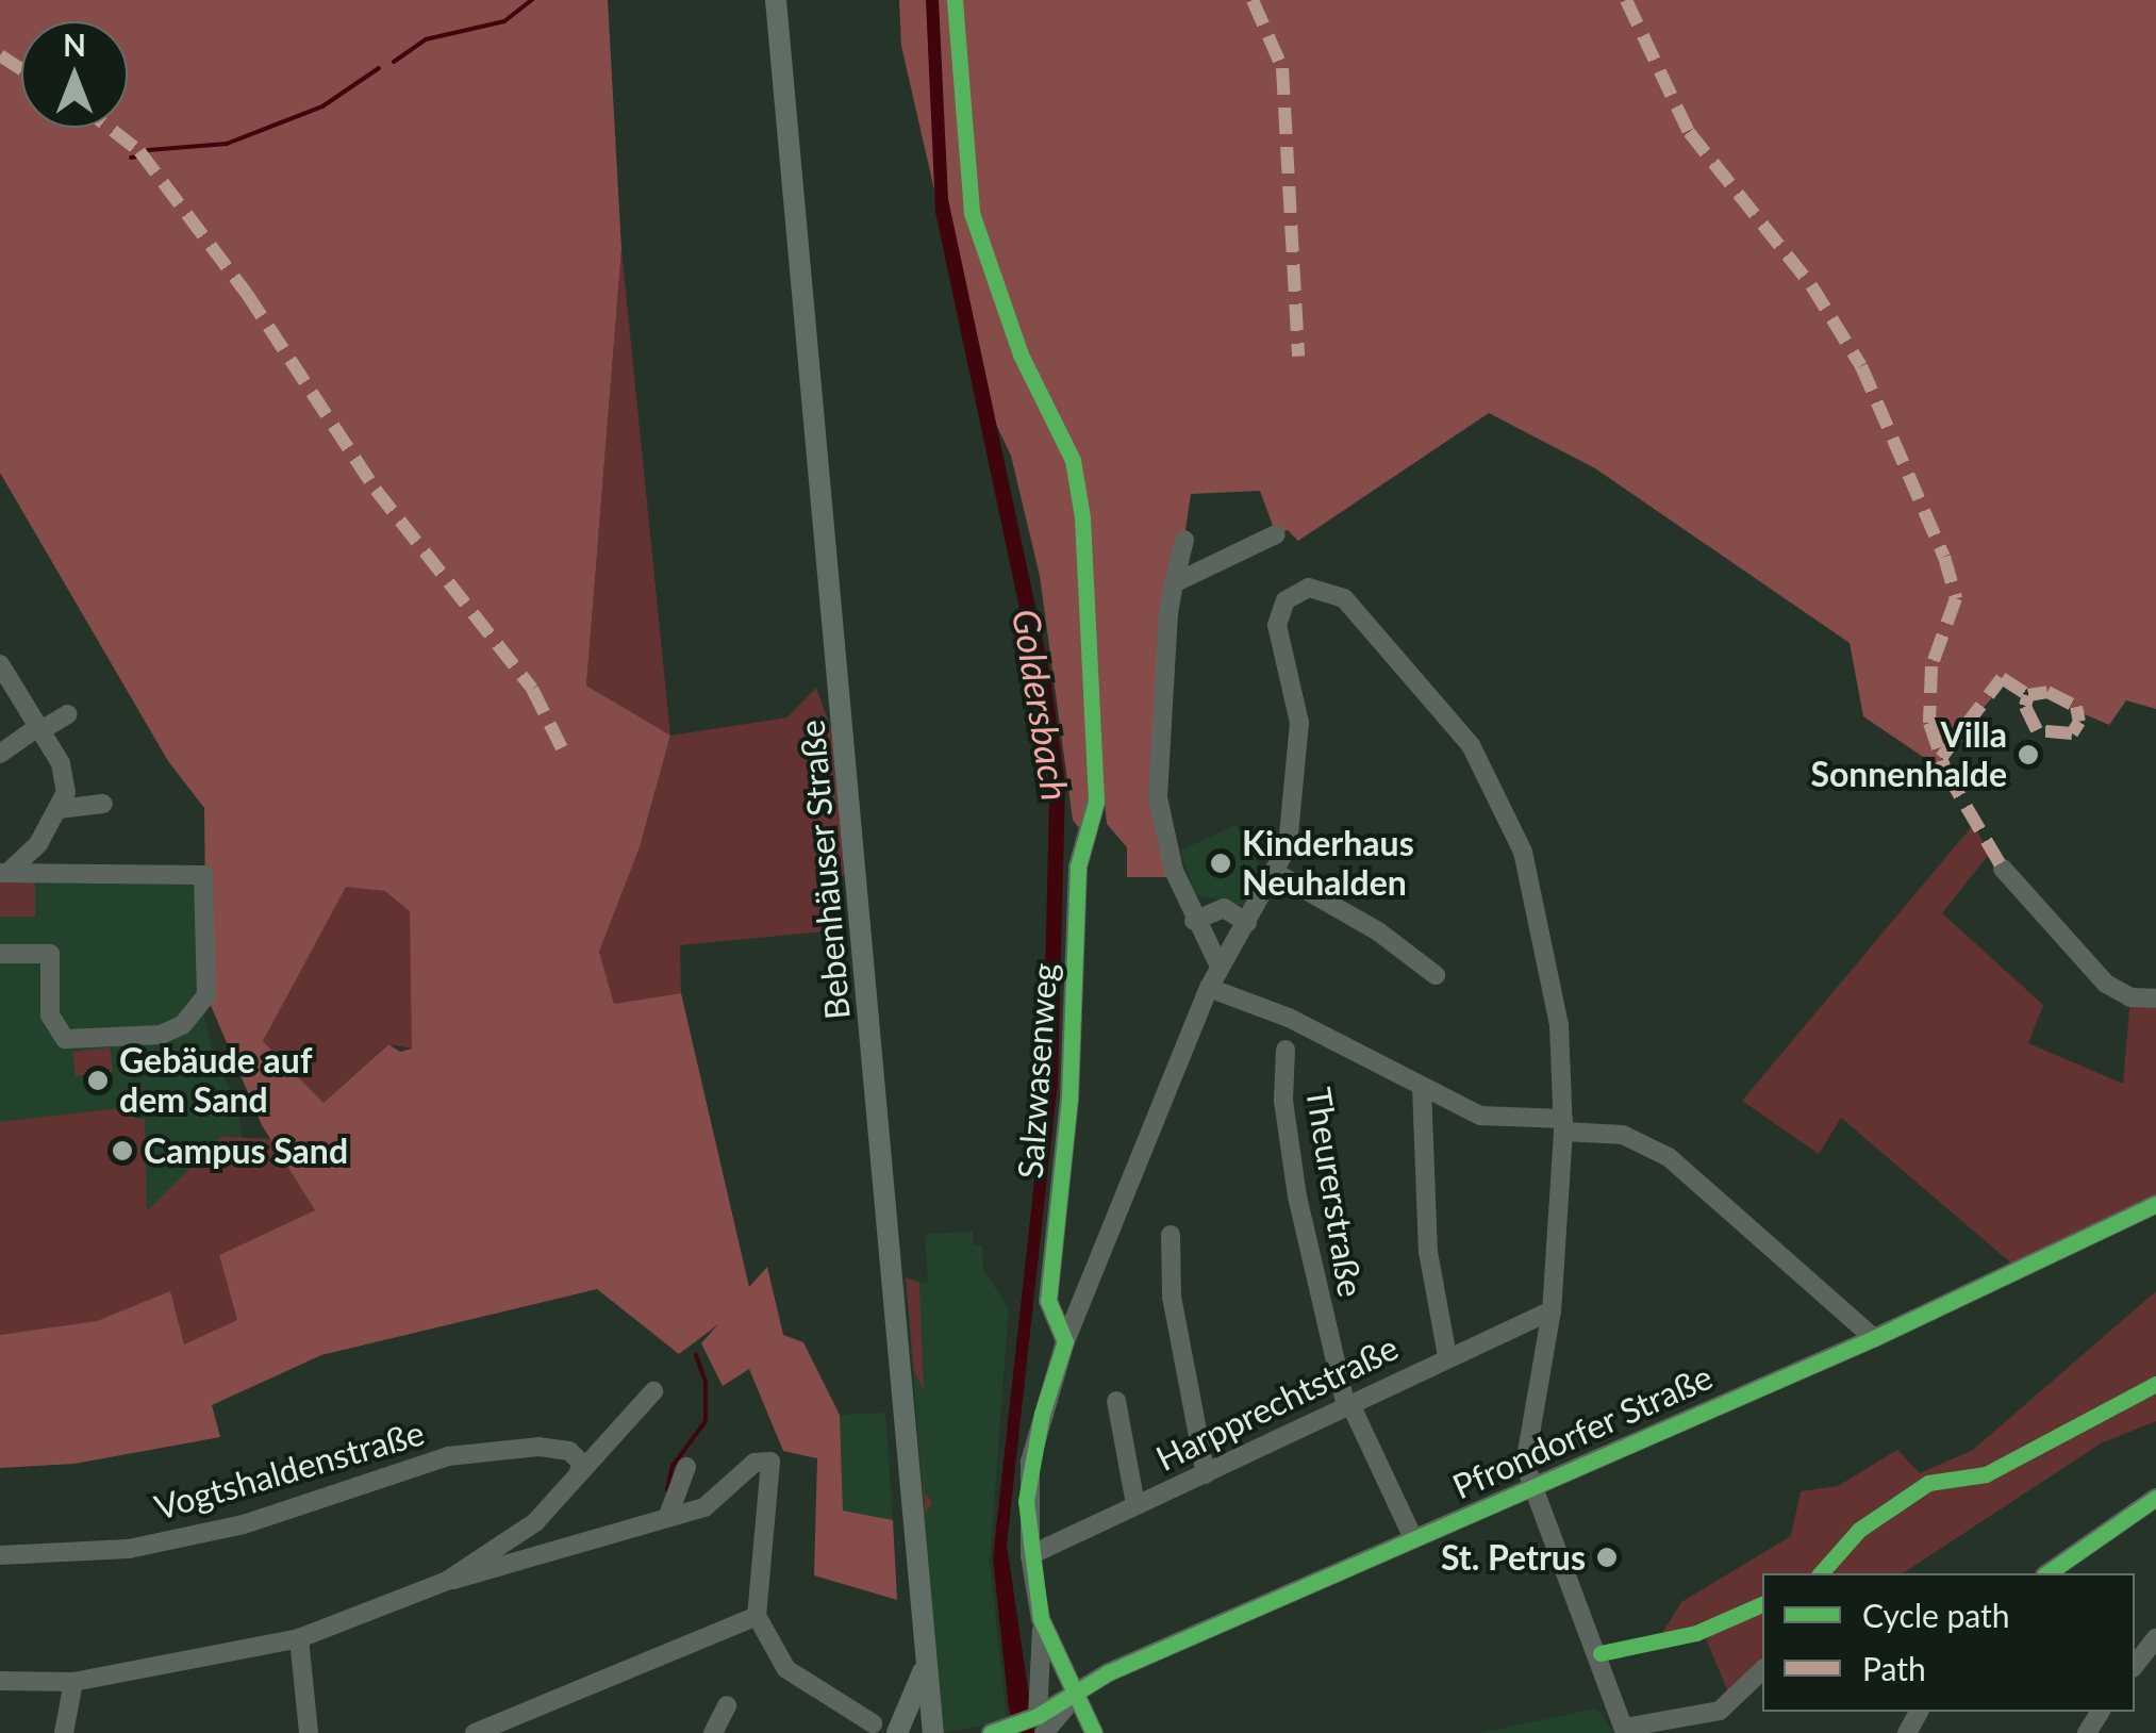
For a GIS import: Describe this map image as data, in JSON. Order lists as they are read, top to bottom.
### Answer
{
  "streets": {
    "main road": ["Bebenhäuser Straße"],
    "street": [
      "Salzwasenweg",
      "Theurerstraße",
      "Harpprechtstraße",
      "Pfrondorfer Straße",
      "Vogtshaldenstraße"
    ]
  },
  "crossings": [
    ["Theurerstraße", "Harpprechtstraße"],
    ["Theurerstraße", "Pfrondorfer Straße"]
  ],
  "water": ["Goldersbach"],
  "places": [
    "Villa Sonnenhalde",
    "Kinderhaus Neuhalden",
    "Gebäude auf dem Sand",
    "Campus Sand",
    "St. Petrus"
  ],
  "legend": ["Cycle path", "Path"],
  "north": "top"
}
